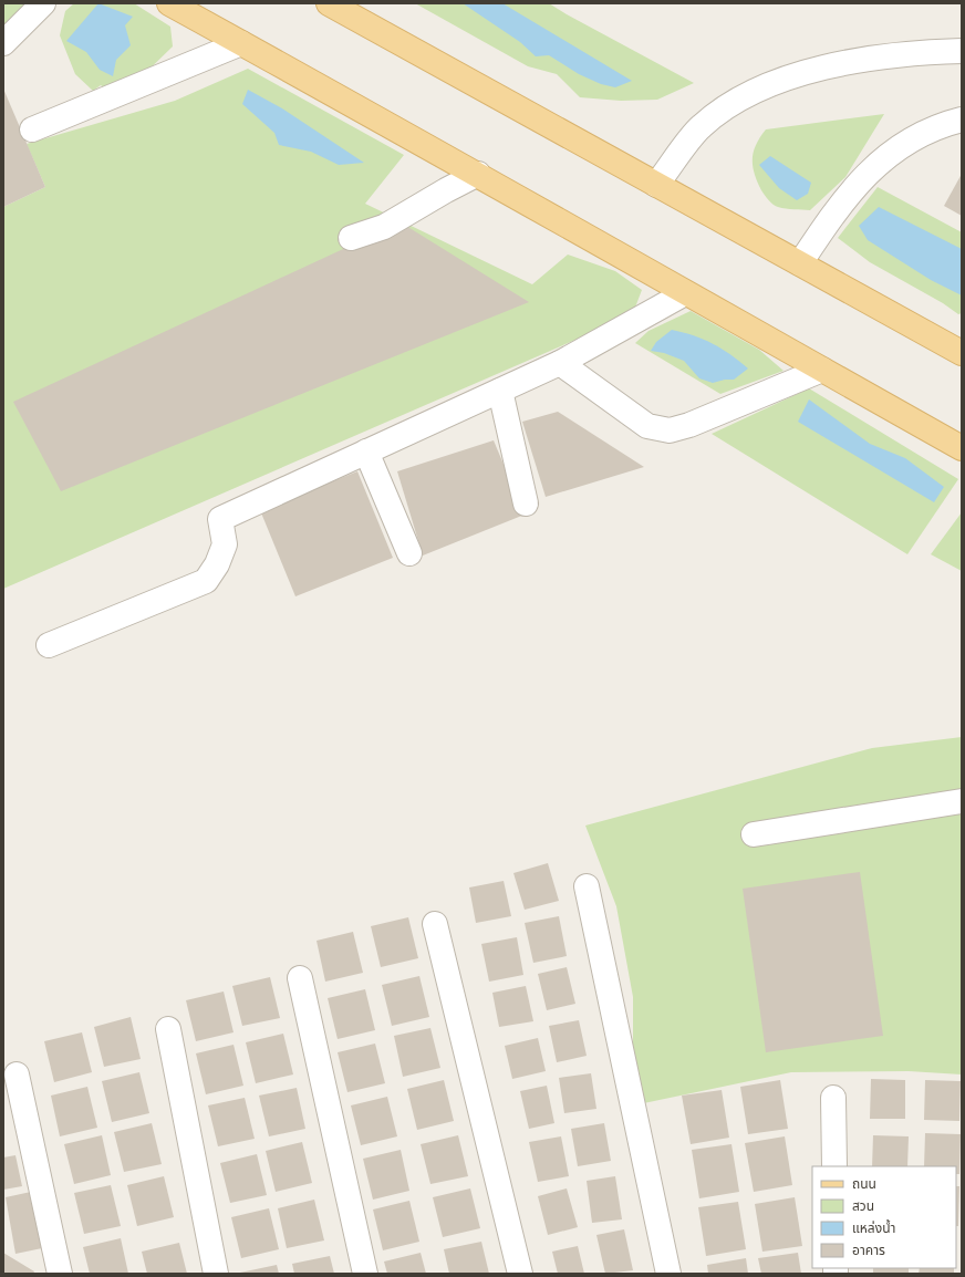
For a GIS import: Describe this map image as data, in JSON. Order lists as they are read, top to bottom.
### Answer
{
  "legend": [
    "ถนน",
    "สวน",
    "แหล่งน้ำ",
    "อาคาร"
  ]
}
